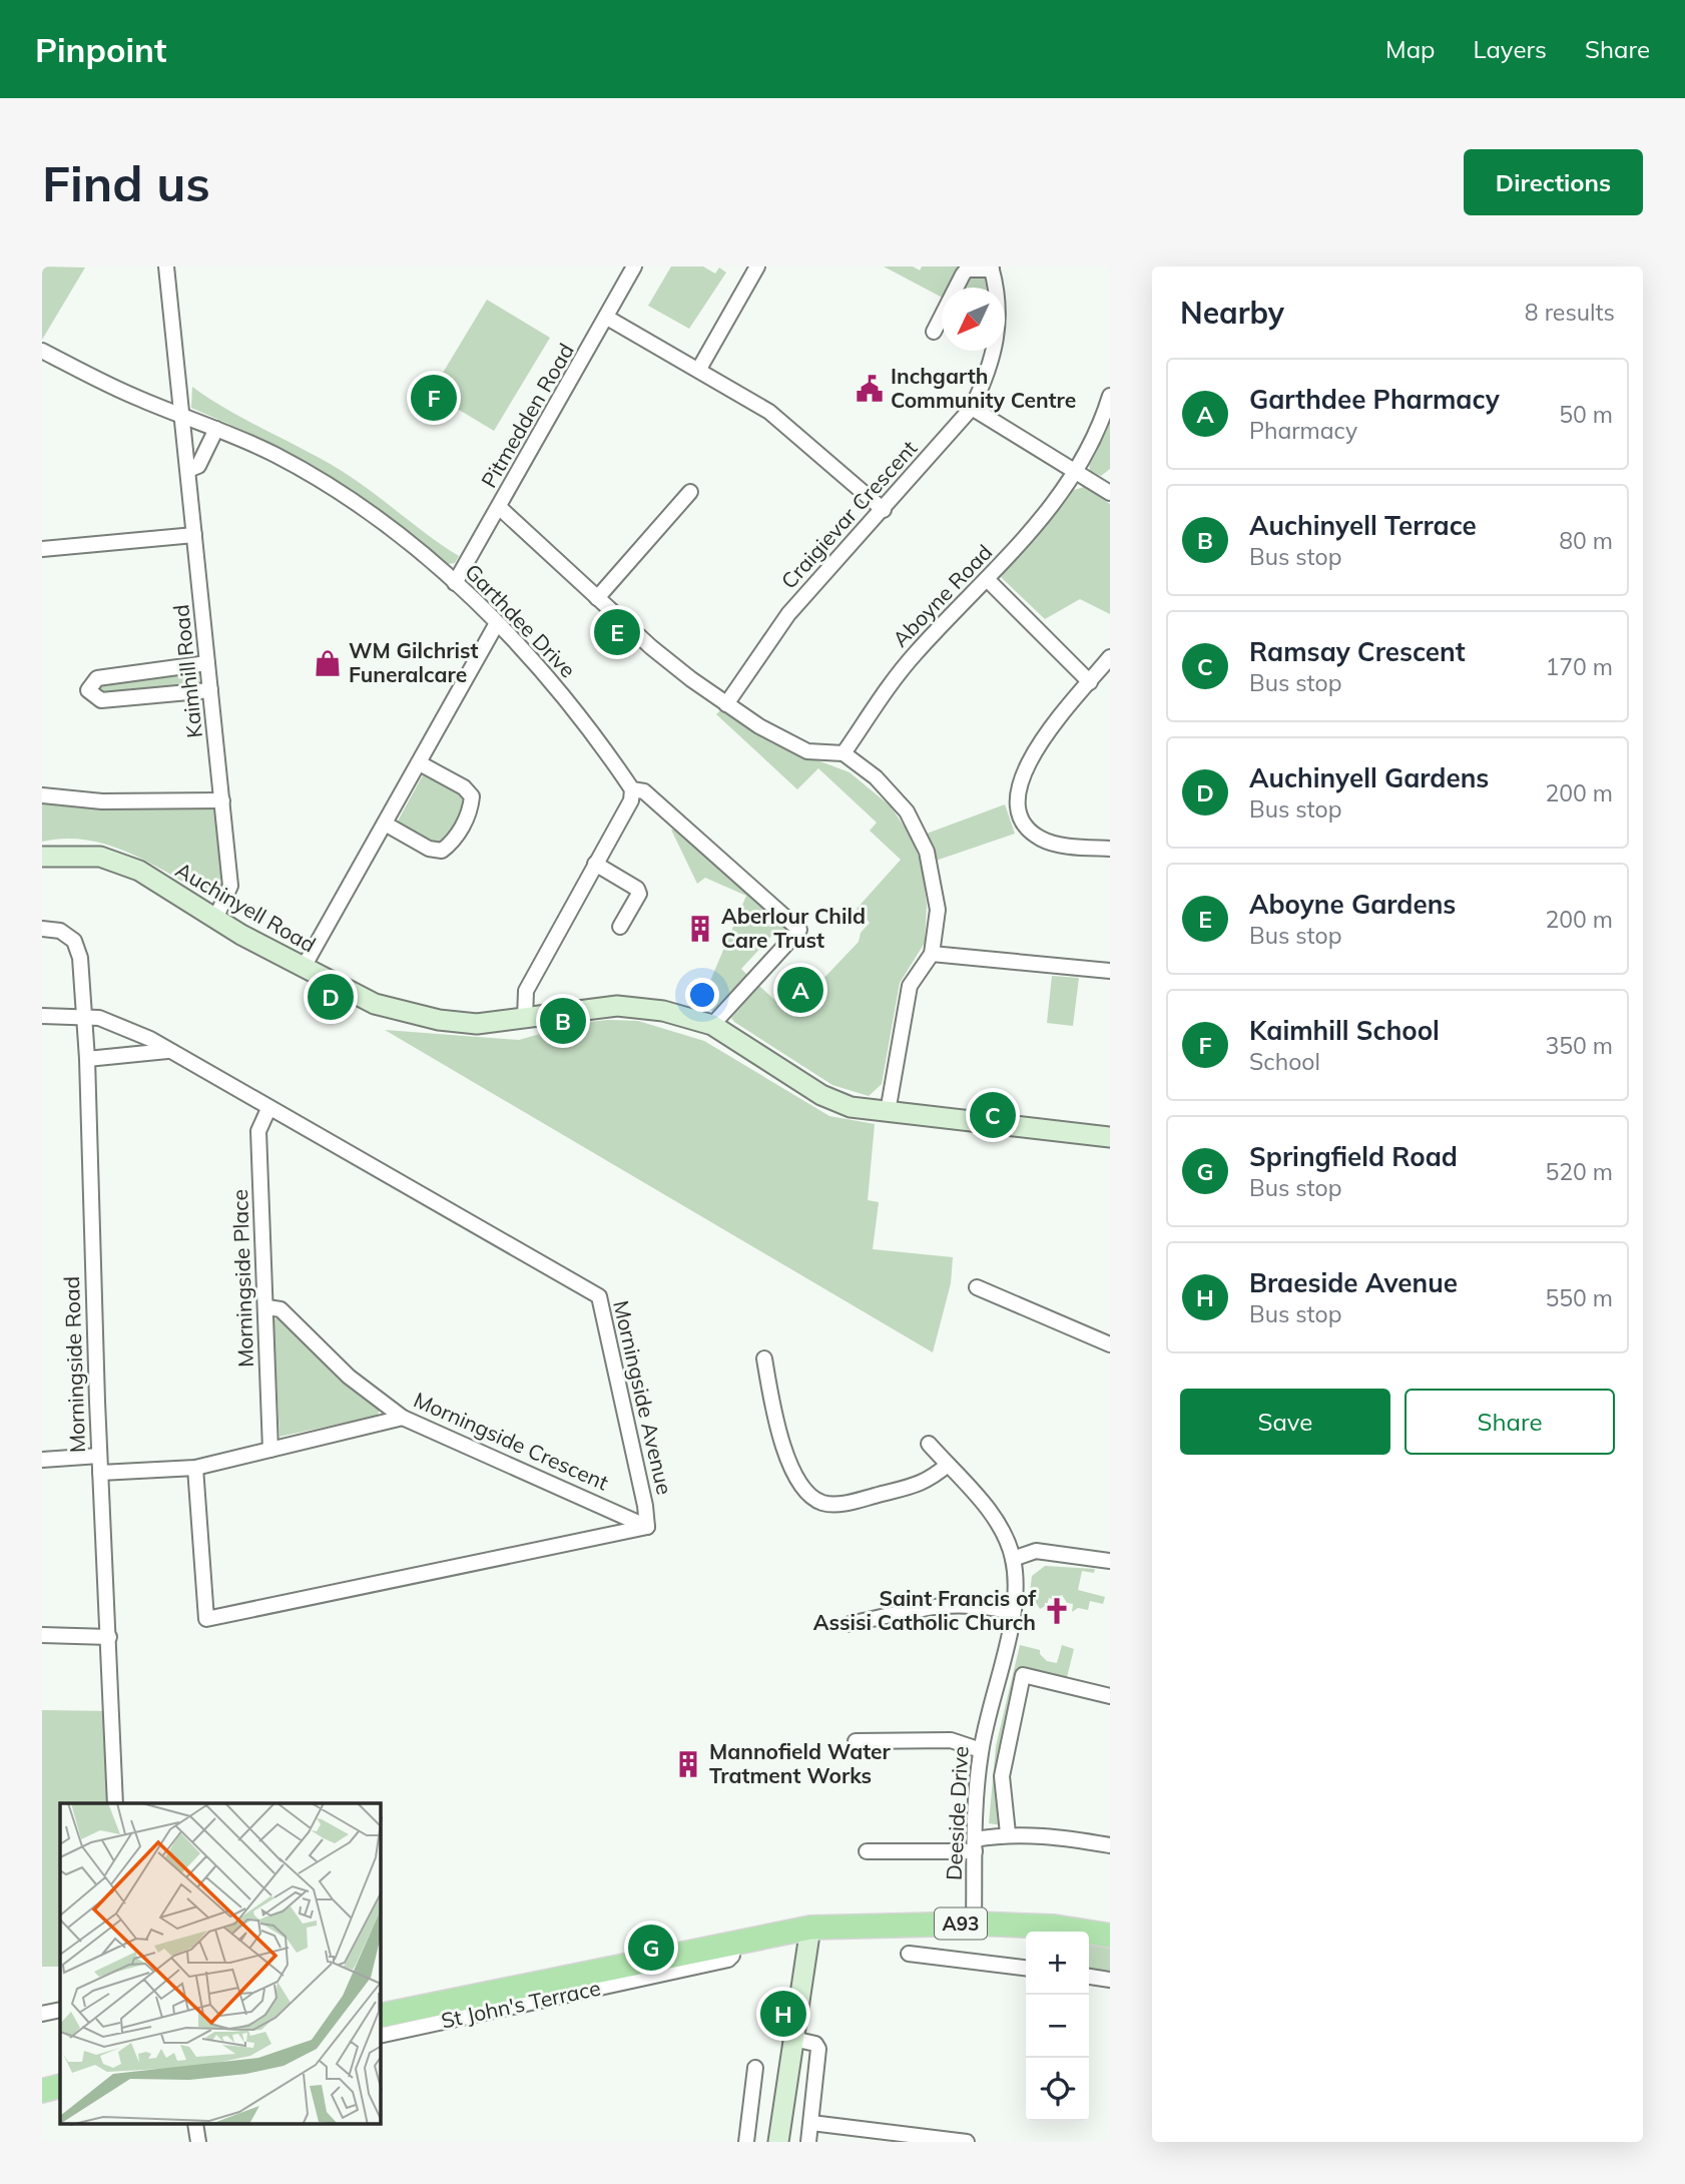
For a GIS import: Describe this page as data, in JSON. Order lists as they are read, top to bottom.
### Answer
{
  "streets": {
    "main road": ["A93", "St John's Terrace"],
    "street": [
      "Pitmedden Road",
      "Craigievar Crescent",
      "Aboyne Road",
      "Garthdee Drive",
      "Kaimhill Road",
      "Auchinyell Road",
      "Morningside Place",
      "Morningside Road",
      "Morningside Avenue",
      "Morningside Crescent",
      "Deeside Drive"
    ]
  },
  "crossings": [
    ["Pitmedden Road", "Garthdee Drive"],
    ["Garthdee Drive", "Kaimhill Road"],
    ["Garthdee Drive", "Auchinyell Road"],
    ["Kaimhill Road", "Auchinyell Road"],
    ["Morningside Place", "Morningside Avenue"],
    ["Morningside Place", "Morningside Crescent"],
    ["Morningside Road", "Morningside Avenue"],
    ["Morningside Avenue", "Morningside Crescent"],
    ["Deeside Drive", "A93"],
    ["A93", "St John's Terrace"]
  ],
  "places": {
    "public building": ["Inchgarth Community Centre"],
    "shop": ["WM Gilchrist Funeralcare"],
    "building": ["Aberlour Child Care Trust", "Mannofield Water Tratment Works"],
    "church": ["Saint Francis of Assisi Catholic Church"]
  },
  "north": "bottom left",
  "page": {
    "header": "Pinpoint",
    "nav": ["Map", "Layers", "Share"],
    "buttons": [
      "Directions",
      ["Save", "Share"]
    ],
    "title": "Find us",
    "heading": ["Nearby", "8 results"],
    "list": [
      {
        "mark": "A",
        "name": "Garthdee Pharmacy",
        "note": "Pharmacy",
        "value": "50 m"
      },
      {
        "mark": "B",
        "name": "Auchinyell Terrace",
        "note": "Bus stop",
        "value": "80 m"
      },
      {
        "mark": "C",
        "name": "Ramsay Crescent",
        "note": "Bus stop",
        "value": "170 m"
      },
      {
        "mark": "D",
        "name": "Auchinyell Gardens",
        "note": "Bus stop",
        "value": "200 m"
      },
      {
        "mark": "E",
        "name": "Aboyne Gardens",
        "note": "Bus stop",
        "value": "200 m"
      },
      {
        "mark": "F",
        "name": "Kaimhill School",
        "note": "School",
        "value": "350 m"
      },
      {
        "mark": "G",
        "name": "Springfield Road",
        "note": "Bus stop",
        "value": "520 m"
      },
      {
        "mark": "H",
        "name": "Braeside Avenue",
        "note": "Bus stop",
        "value": "550 m"
      }
    ],
    "pins": [
      "F",
      "E",
      "A",
      "D",
      "B",
      "C",
      "G",
      "H"
    ],
    "map_buttons": ["+", "−"]
  }
}
